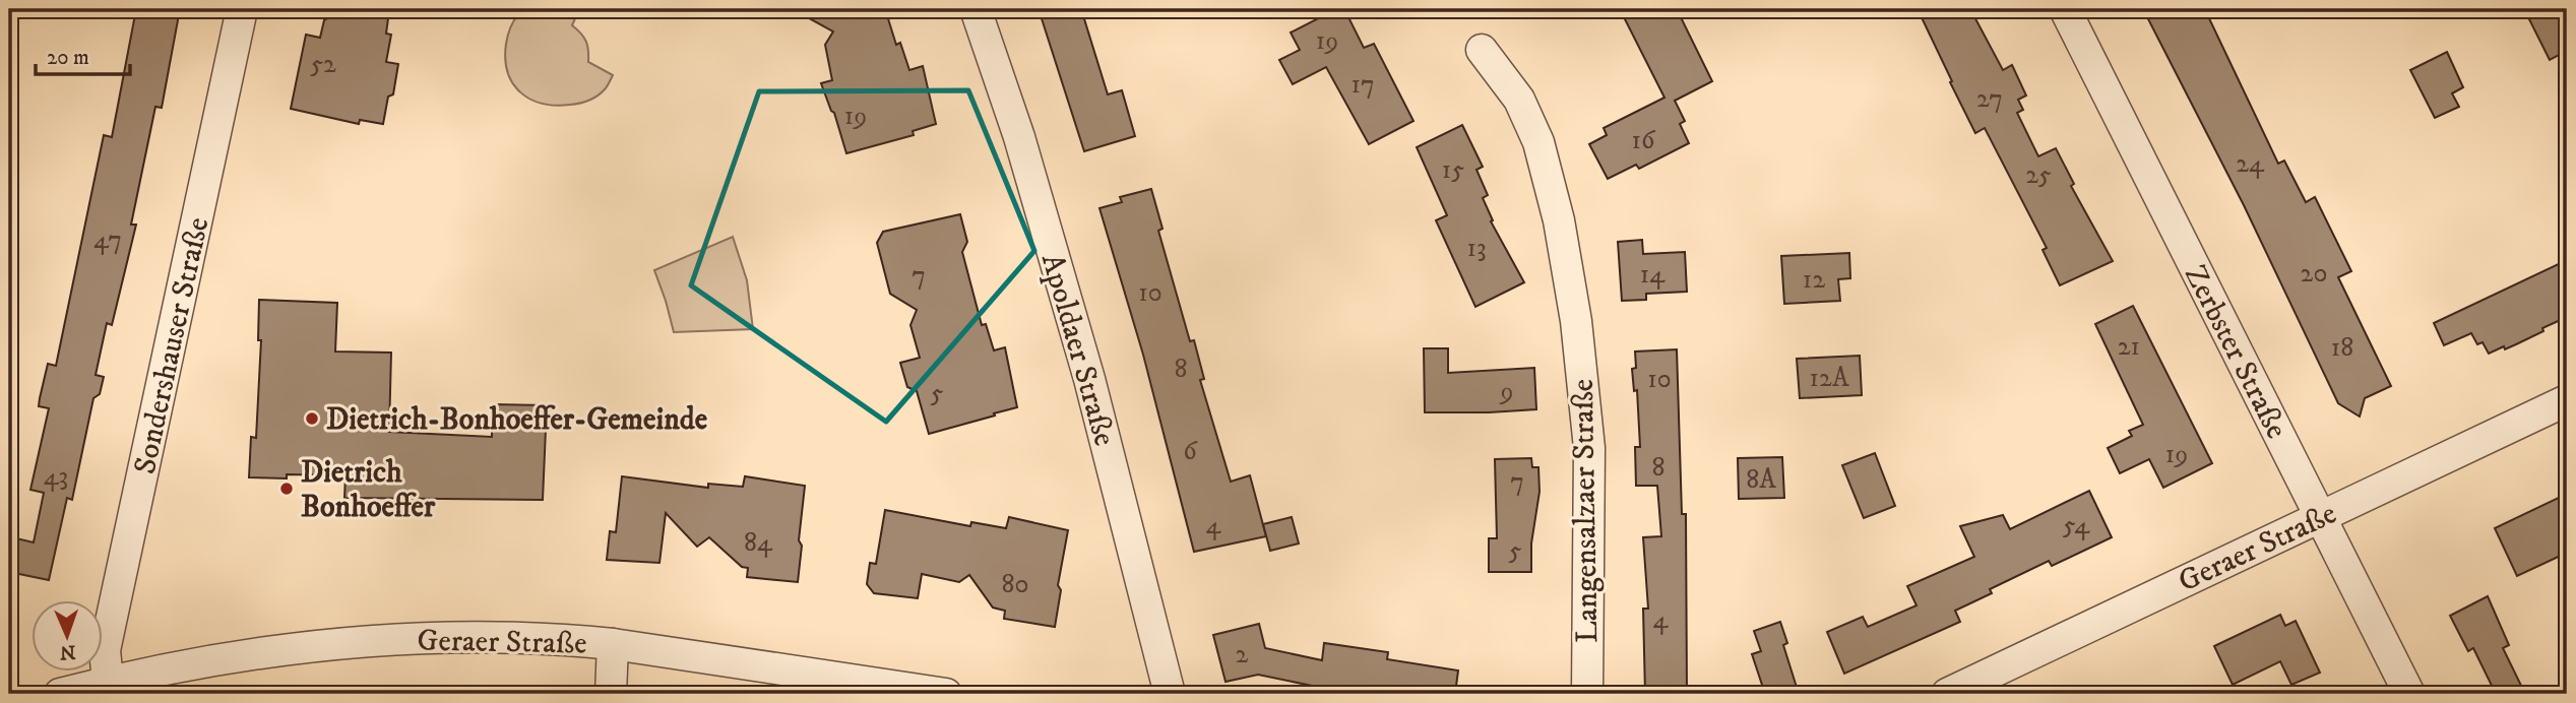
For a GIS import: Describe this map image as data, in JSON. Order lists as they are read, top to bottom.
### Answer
{
  "streets": {
    "street": [
      "Sondershauser Straße",
      "Apoldaer Straße",
      "Zerbster Straße",
      "Langensalzaer Straße",
      "Geraer Straße"
    ]
  },
  "crossings": [
    ["Sondershauser Straße", "Geraer Straße"],
    ["Zerbster Straße", "Geraer Straße"]
  ],
  "places": ["Dietrich-Bonhoeffer-Gemeinde", "Dietrich Bonhoeffer"],
  "house_numbers": [
    "19",
    "52",
    "17",
    "27",
    "19",
    "16",
    "24",
    "15",
    "25",
    "47",
    "13",
    "20",
    "14",
    "7",
    "12",
    "10",
    "21",
    "18",
    "8",
    "12A",
    "10",
    "9",
    "5",
    "6",
    "19",
    "8",
    "43",
    "8A",
    "7",
    "4",
    "54",
    "84",
    "5",
    "80",
    "4",
    "2"
  ],
  "scale_bar": "20 m",
  "north": "bottom"
}
